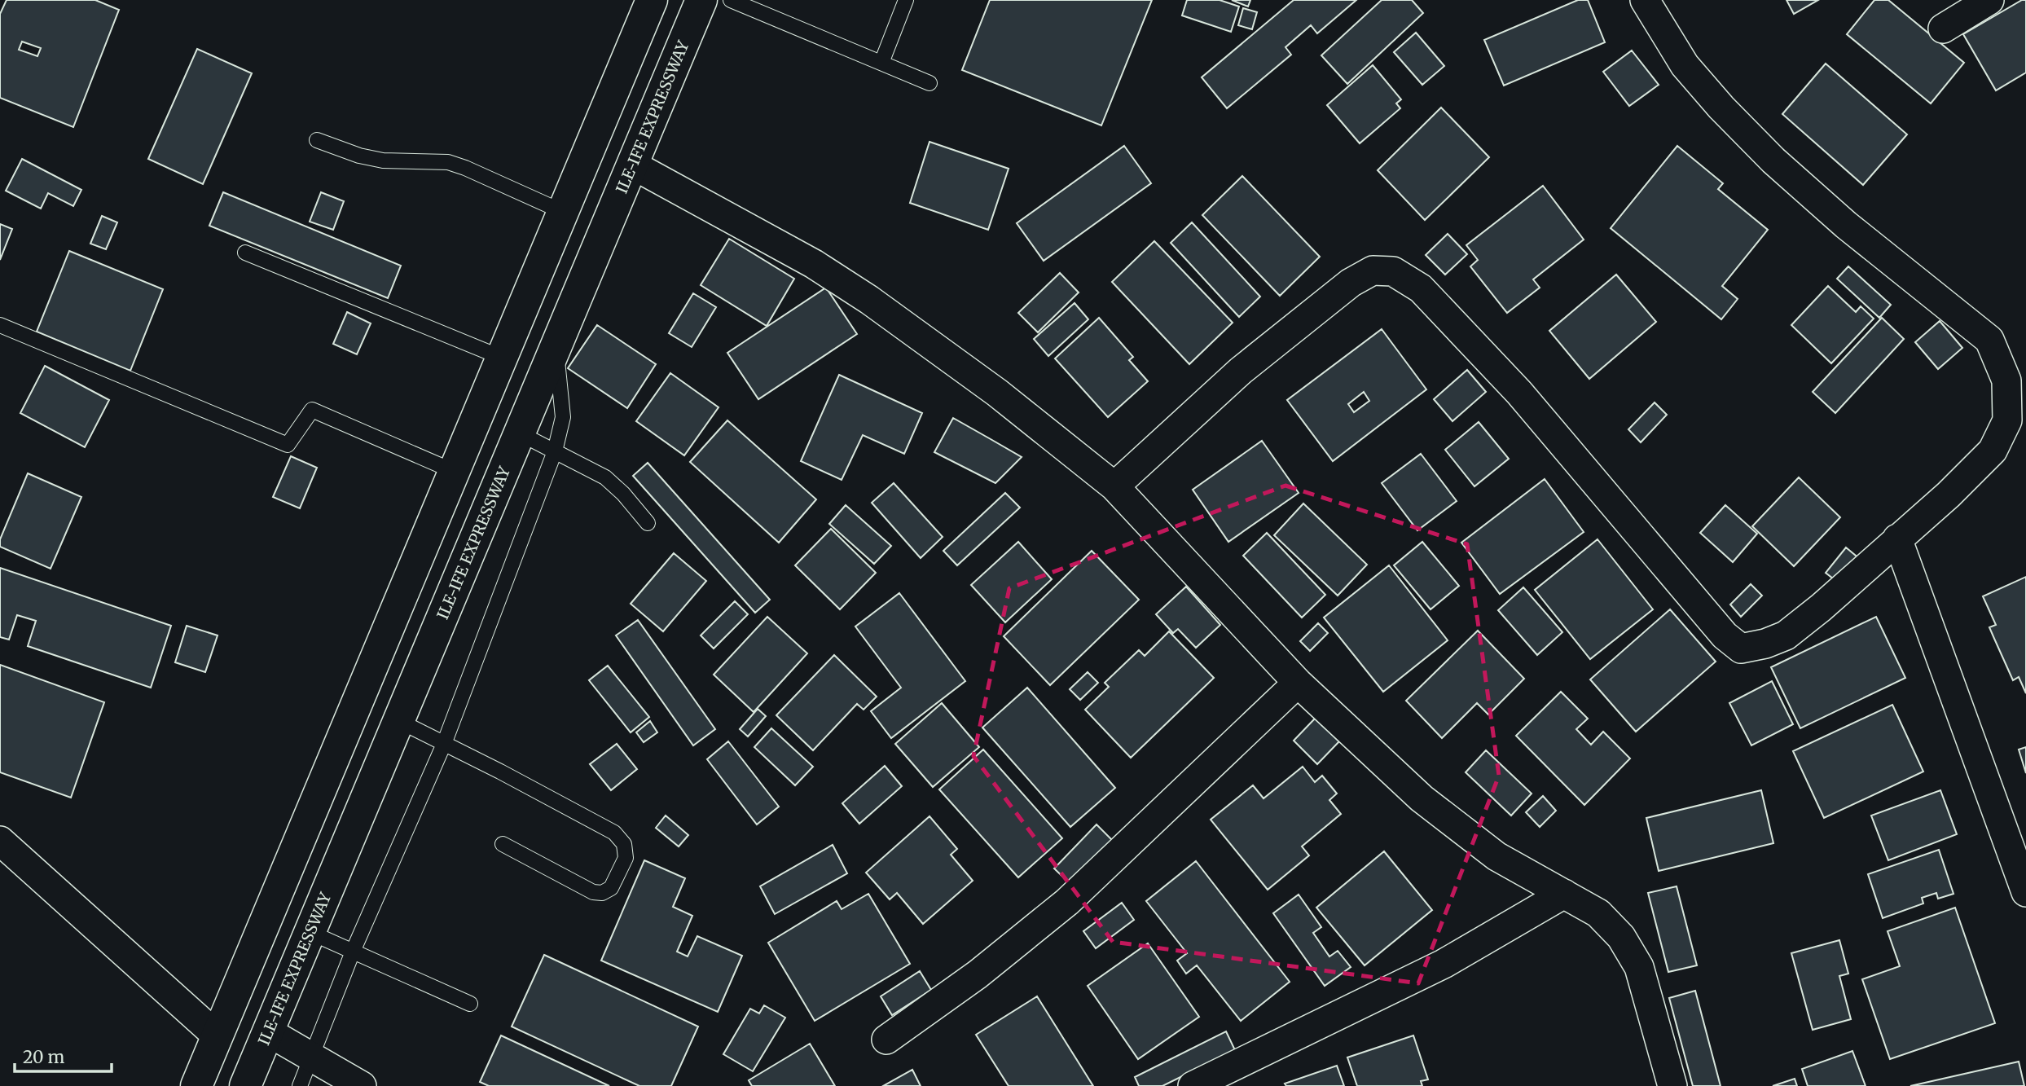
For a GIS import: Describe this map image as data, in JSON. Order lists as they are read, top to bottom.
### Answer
{
  "streets": {
    "highway": ["ILE-IFE EXPRESSWAY"]
  },
  "scale_bar": "20 m"
}
